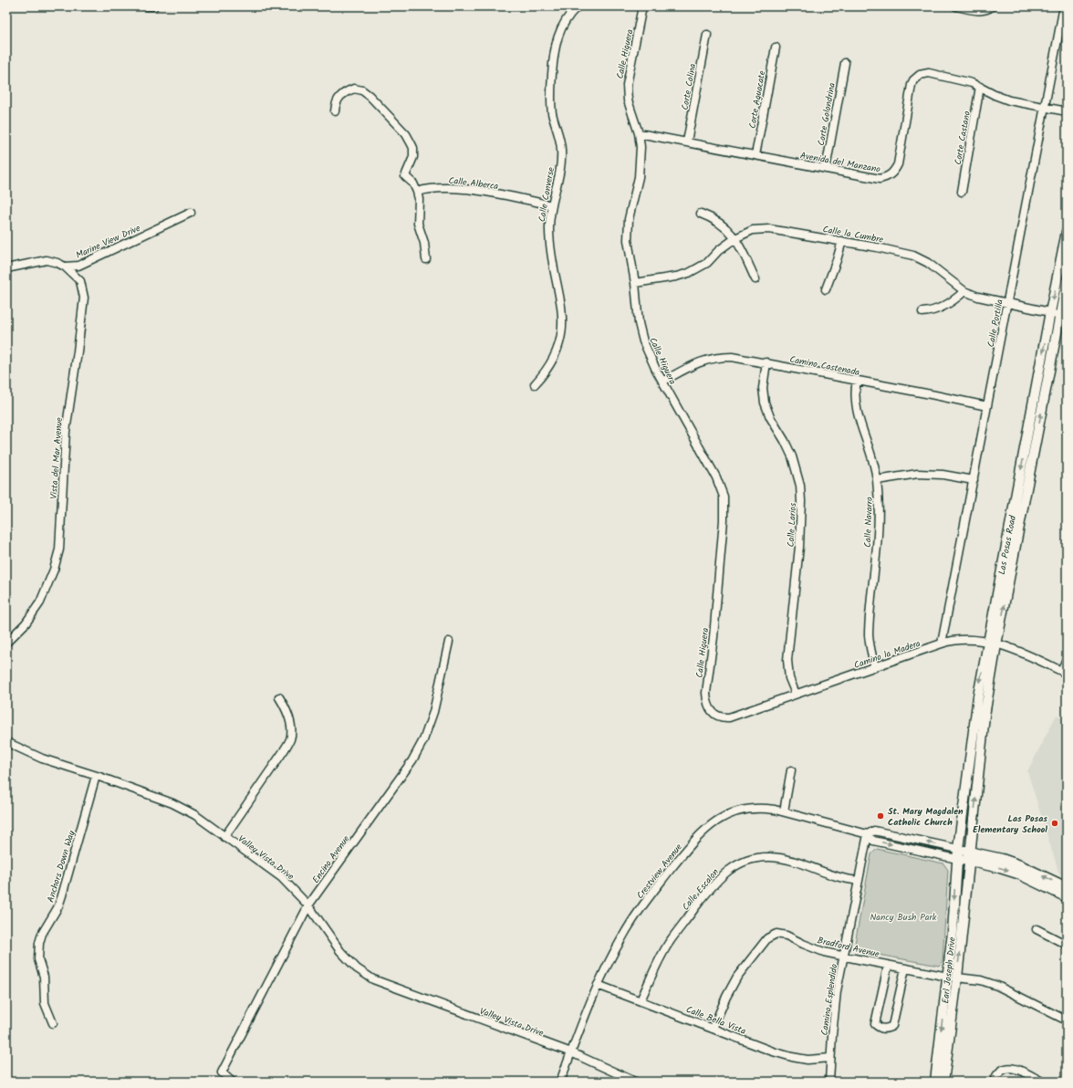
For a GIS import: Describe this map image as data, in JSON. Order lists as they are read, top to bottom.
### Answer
{
  "streets": {
    "main road": ["Las Posas Road", "Earl Joseph Drive"],
    "street": [
      "Calle Higuera",
      "Corte Colina",
      "Corte Aguacate",
      "Corte Golondrina",
      "Corte Castano",
      "Avenida del Manzano",
      "Calle Alberca",
      "Calle Converse",
      "Calle la Cumbre",
      "Marine View Drive",
      "Calle Portilla",
      "Camino Castenada",
      "Vista del Mar Avenue",
      "Calle Navarro",
      "Calle Larios",
      "Camino la Madera",
      "Valley Vista Drive",
      "Encino Avenue",
      "Anchors Down Way",
      "Crestview Avenue",
      "Calle Escalon",
      "Bradford Avenue",
      "Camino Esplendido",
      "Calle Bella Vista"
    ]
  },
  "crossings": [
    ["Calle Higuera", "Avenida del Manzano"],
    ["Calle Higuera", "Calle la Cumbre"],
    ["Calle Higuera", "Camino Castenada"],
    ["Calle Higuera", "Camino la Madera"],
    ["Corte Colina", "Avenida del Manzano"],
    ["Corte Aguacate", "Avenida del Manzano"],
    ["Corte Golondrina", "Avenida del Manzano"],
    ["Corte Castano", "Avenida del Manzano"],
    ["Avenida del Manzano", "Calle Portilla"],
    ["Calle Alberca", "Calle Converse"],
    ["Calle la Cumbre", "Calle Portilla"],
    ["Calle la Cumbre", "Las Posas Road"],
    ["Marine View Drive", "Vista del Mar Avenue"],
    ["Calle Portilla", "Camino Castenada"],
    ["Calle Portilla", "Camino la Madera"],
    ["Camino Castenada", "Calle Navarro"],
    ["Camino Castenada", "Calle Larios"],
    ["Calle Navarro", "Camino la Madera"],
    ["Calle Larios", "Camino la Madera"],
    ["Las Posas Road", "Camino la Madera"],
    ["Las Posas Road", "Crestview Avenue"],
    ["Las Posas Road", "Earl Joseph Drive"],
    ["Valley Vista Drive", "Encino Avenue"],
    ["Valley Vista Drive", "Anchors Down Way"],
    ["Valley Vista Drive", "Crestview Avenue"],
    ["Crestview Avenue", "Earl Joseph Drive"],
    ["Crestview Avenue", "Camino Esplendido"],
    ["Crestview Avenue", "Calle Bella Vista"],
    ["Calle Escalon", "Camino Esplendido"],
    ["Calle Escalon", "Calle Bella Vista"],
    ["Bradford Avenue", "Earl Joseph Drive"],
    ["Bradford Avenue", "Camino Esplendido"],
    ["Bradford Avenue", "Calle Bella Vista"],
    ["Camino Esplendido", "Calle Bella Vista"]
  ],
  "parks": ["Nancy Bush Park"],
  "places": ["St. Mary Magdalen Catholic Church", "Las Posas Elementary School"]
}
